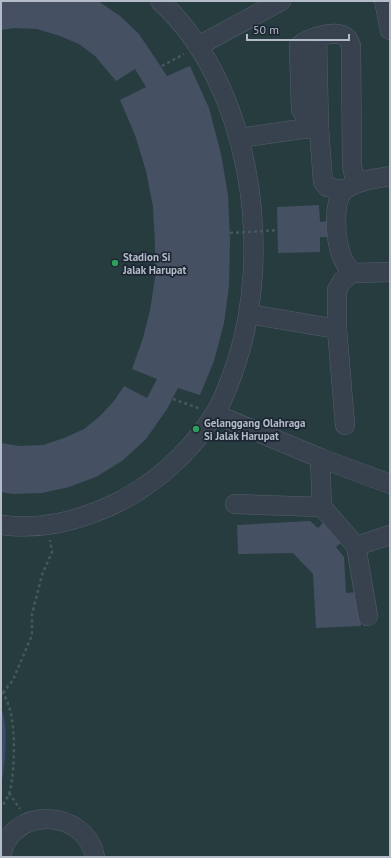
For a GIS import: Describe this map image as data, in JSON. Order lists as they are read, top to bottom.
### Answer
{
  "places": ["Stadion Si Jalak Harupat", "Gelanggang Olahraga Si Jalak Harupat"],
  "scale_bar": "50 m"
}
